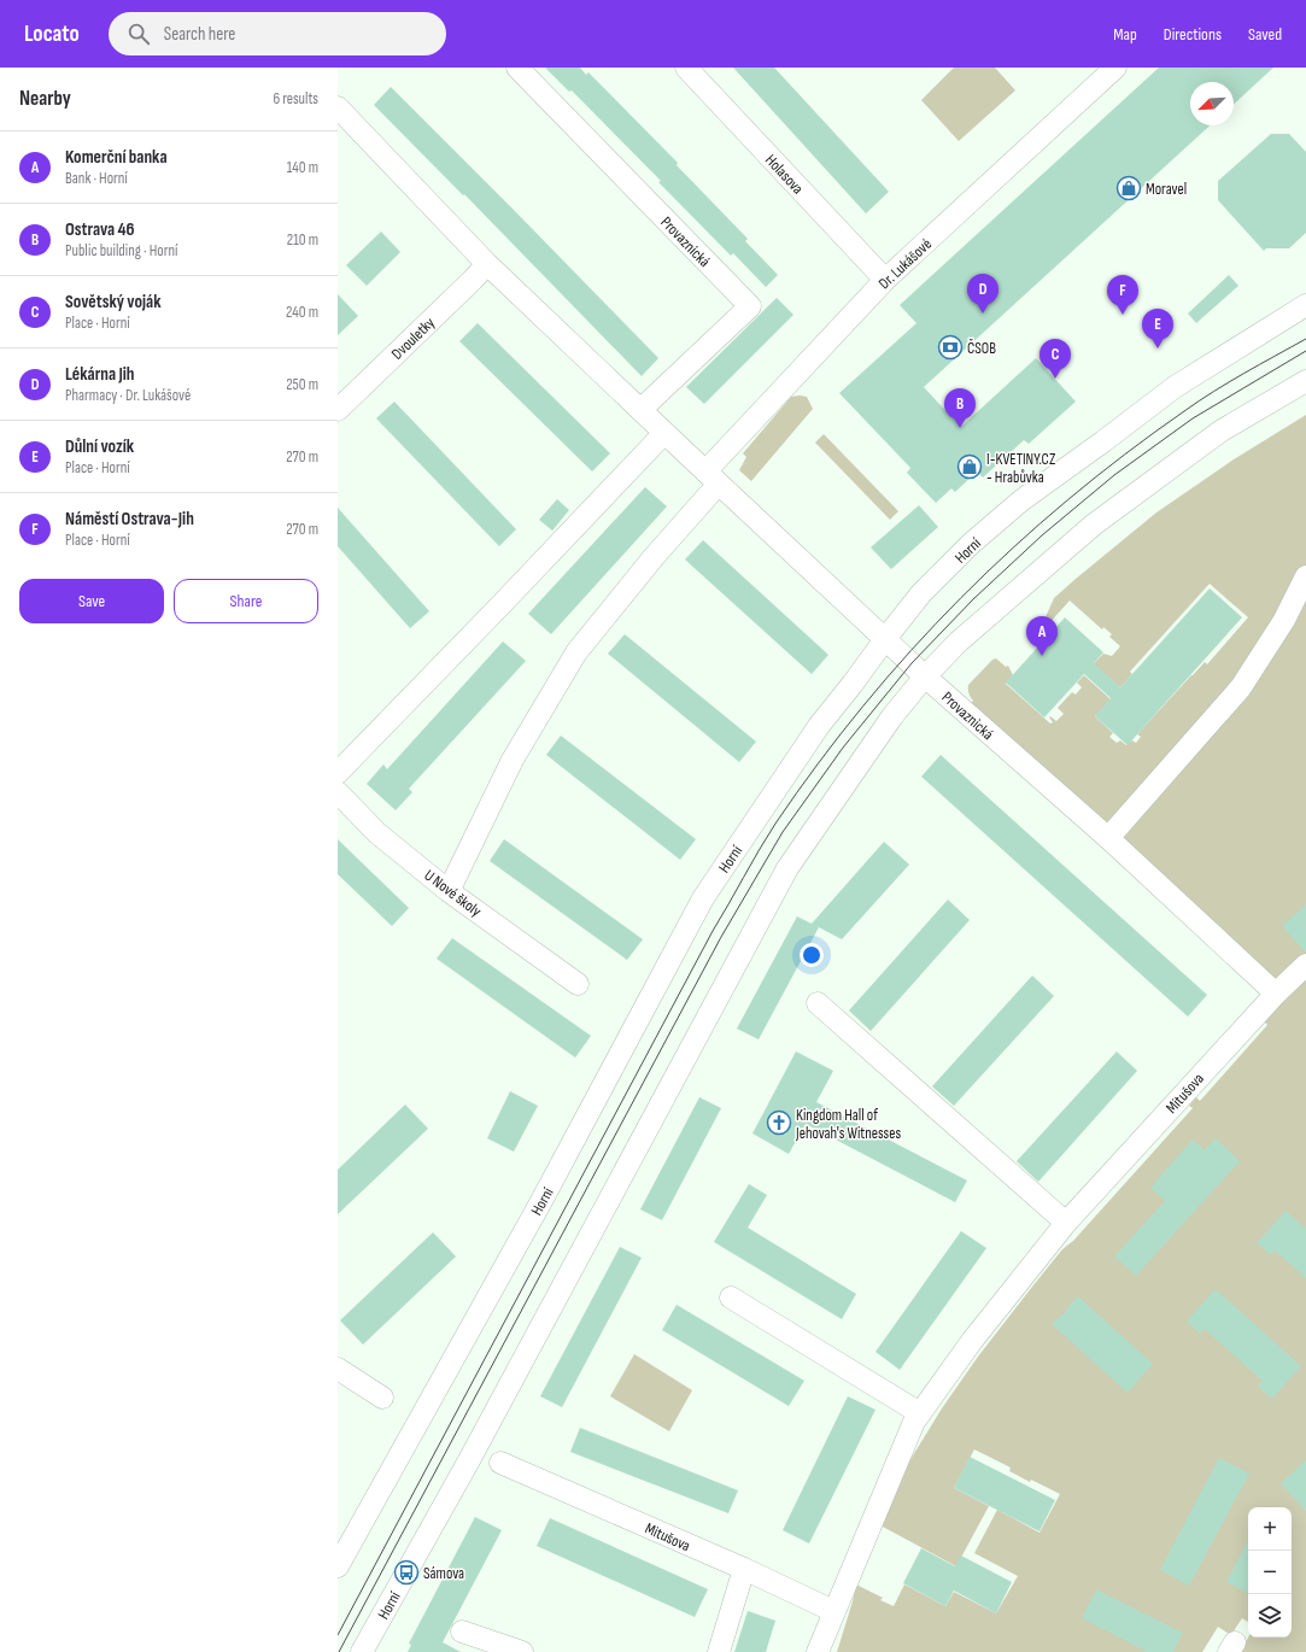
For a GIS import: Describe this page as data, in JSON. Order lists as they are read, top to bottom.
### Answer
{
  "streets": {
    "street": [
      "Holasova",
      "Provaznická",
      "Dr. Lukášové",
      "Dvouletky",
      "Horní",
      "U Nové školy",
      "Mitušova"
    ]
  },
  "crossings": [
    ["Holasova", "Dr. Lukášové"],
    ["Provaznická", "Dr. Lukášové"],
    ["Provaznická", "Dvouletky"],
    ["Provaznická", "Horní"],
    ["Provaznická", "Mitušova"],
    ["Dr. Lukášové", "U Nové školy"]
  ],
  "places": {
    "shop": ["Moravel", "I-KVETINY.CZ - Hrabůvka"],
    "bank": ["ČSOB"],
    "church": ["Kingdom Hall of Jehovah's Witnesses"],
    "bus stop": ["Sámova"]
  },
  "north": "bottom left",
  "page": {
    "header": "Locato",
    "search": "Search here",
    "nav": ["Map", "Directions", "Saved"],
    "heading": ["Nearby", "6 results"],
    "list": [
      {
        "mark": "A",
        "name": "Komerční banka",
        "note": "Bank · Horní",
        "value": "140 m"
      },
      {
        "mark": "B",
        "name": "Ostrava 46",
        "note": "Public building · Horní",
        "value": "210 m"
      },
      {
        "mark": "C",
        "name": "Sovětský voják",
        "note": "Place · Horní",
        "value": "240 m"
      },
      {
        "mark": "D",
        "name": "Lékárna Jih",
        "note": "Pharmacy · Dr. Lukášové",
        "value": "250 m"
      },
      {
        "mark": "E",
        "name": "Důlní vozík",
        "note": "Place · Horní",
        "value": "270 m"
      },
      {
        "mark": "F",
        "name": "Náměstí Ostrava-Jih",
        "note": "Place · Horní",
        "value": "270 m"
      }
    ],
    "pins": [
      "D",
      "F",
      "E",
      "C",
      "B",
      "A"
    ],
    "buttons": ["Save", "Share"],
    "map_buttons": ["+", "−"]
  }
}
